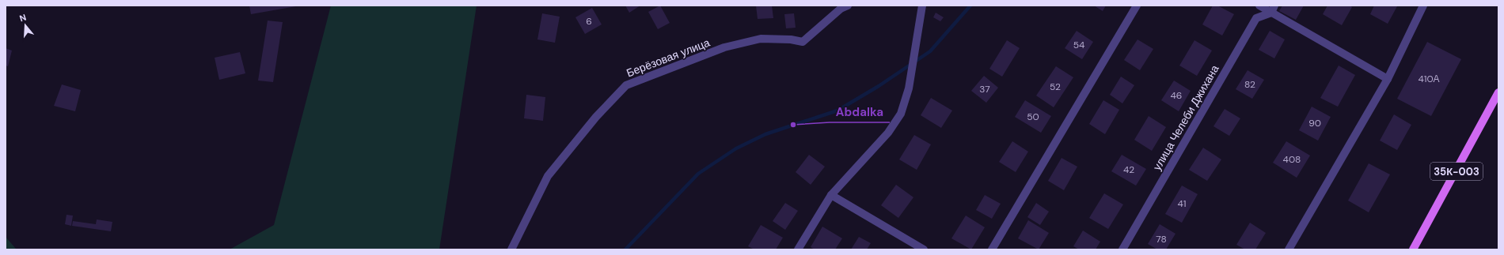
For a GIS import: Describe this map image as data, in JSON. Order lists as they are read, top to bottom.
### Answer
{
  "streets": {
    "main road": ["35К-003"],
    "street": ["Берёзовая улица", "улица Челеби Джихана"]
  },
  "places": ["Abdalka"],
  "house_numbers": [
    "6",
    "54",
    "410А",
    "82",
    "52",
    "37",
    "46",
    "50",
    "90",
    "408",
    "42",
    "41",
    "78"
  ],
  "north": "top"
}
